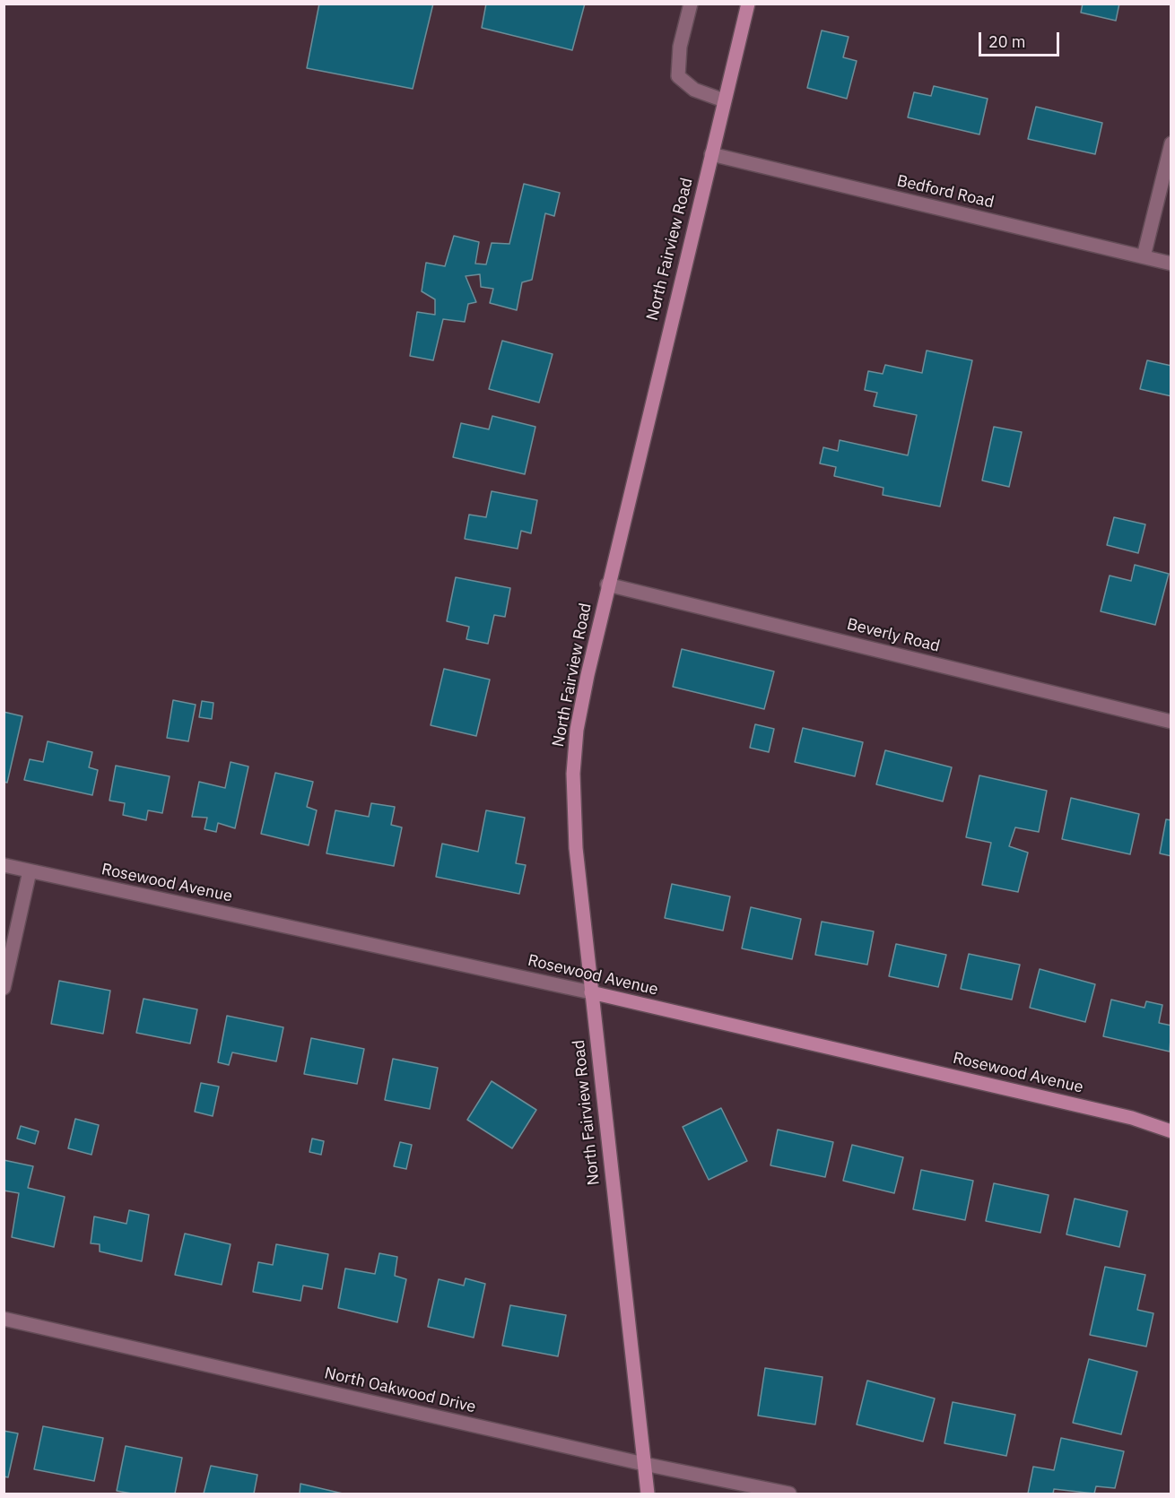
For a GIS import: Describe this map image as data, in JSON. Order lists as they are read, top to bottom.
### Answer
{
  "streets": {
    "main road": ["North Fairview Road", "Rosewood Avenue"],
    "street": ["Bedford Road", "Beverly Road", "North Oakwood Drive"]
  },
  "crossings": [
    ["Bedford Road", "North Fairview Road"],
    ["North Fairview Road", "Beverly Road"],
    ["North Fairview Road", "Rosewood Avenue"],
    ["North Fairview Road", "North Oakwood Drive"]
  ],
  "scale_bar": "20 m"
}
